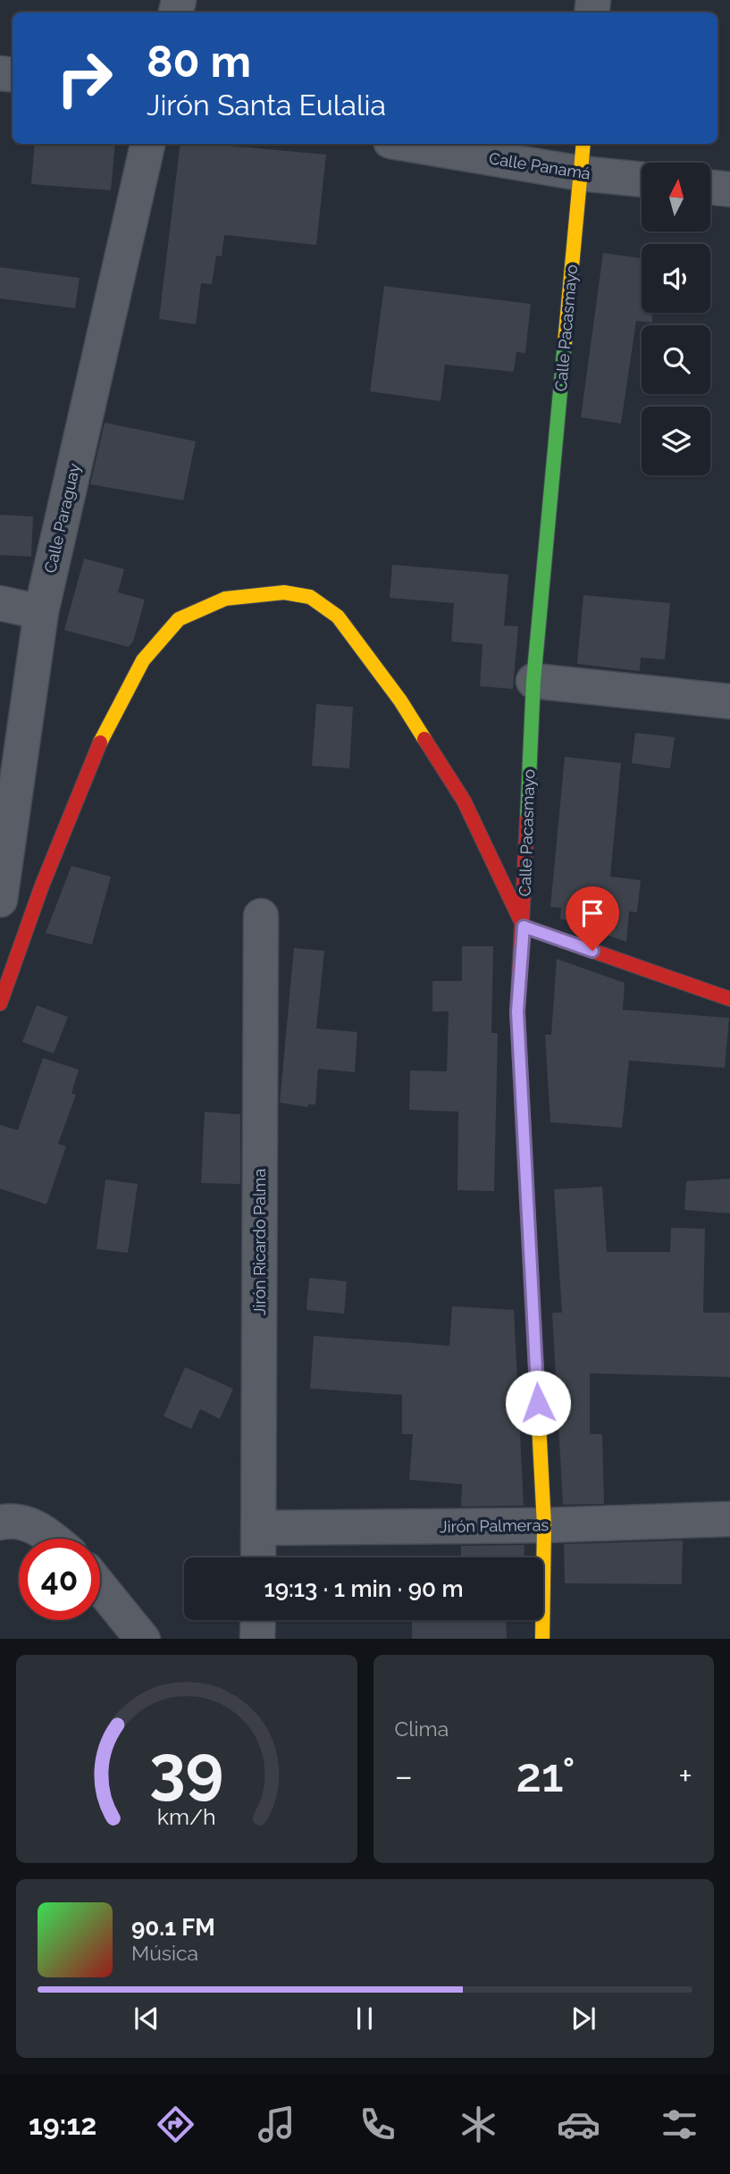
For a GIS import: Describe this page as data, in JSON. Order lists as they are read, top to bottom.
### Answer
{
  "streets": {
    "street": [
      "Calle Panamá",
      "Calle Pacasmayo",
      "Calle Paraguay",
      "Jirón Ricardo Palma",
      "Jirón Palmeras"
    ]
  },
  "crossings": [
    ["Calle Panamá", "Calle Pacasmayo"],
    ["Calle Pacasmayo", "Jirón Palmeras"],
    ["Jirón Ricardo Palma", "Jirón Palmeras"]
  ],
  "north": "top",
  "page": {
    "turn": ["80 m", "Jirón Santa Eulalia"],
    "limit": "40",
    "trip": "19:13 · 1 min · 90 m",
    "tile": "Clima",
    "heat": ["−", "21°", "+"],
    "song": ["90.1 FM", "Música"],
    "tabs": "19:12",
    "gauge": ["39", "km/h"]
  }
}
